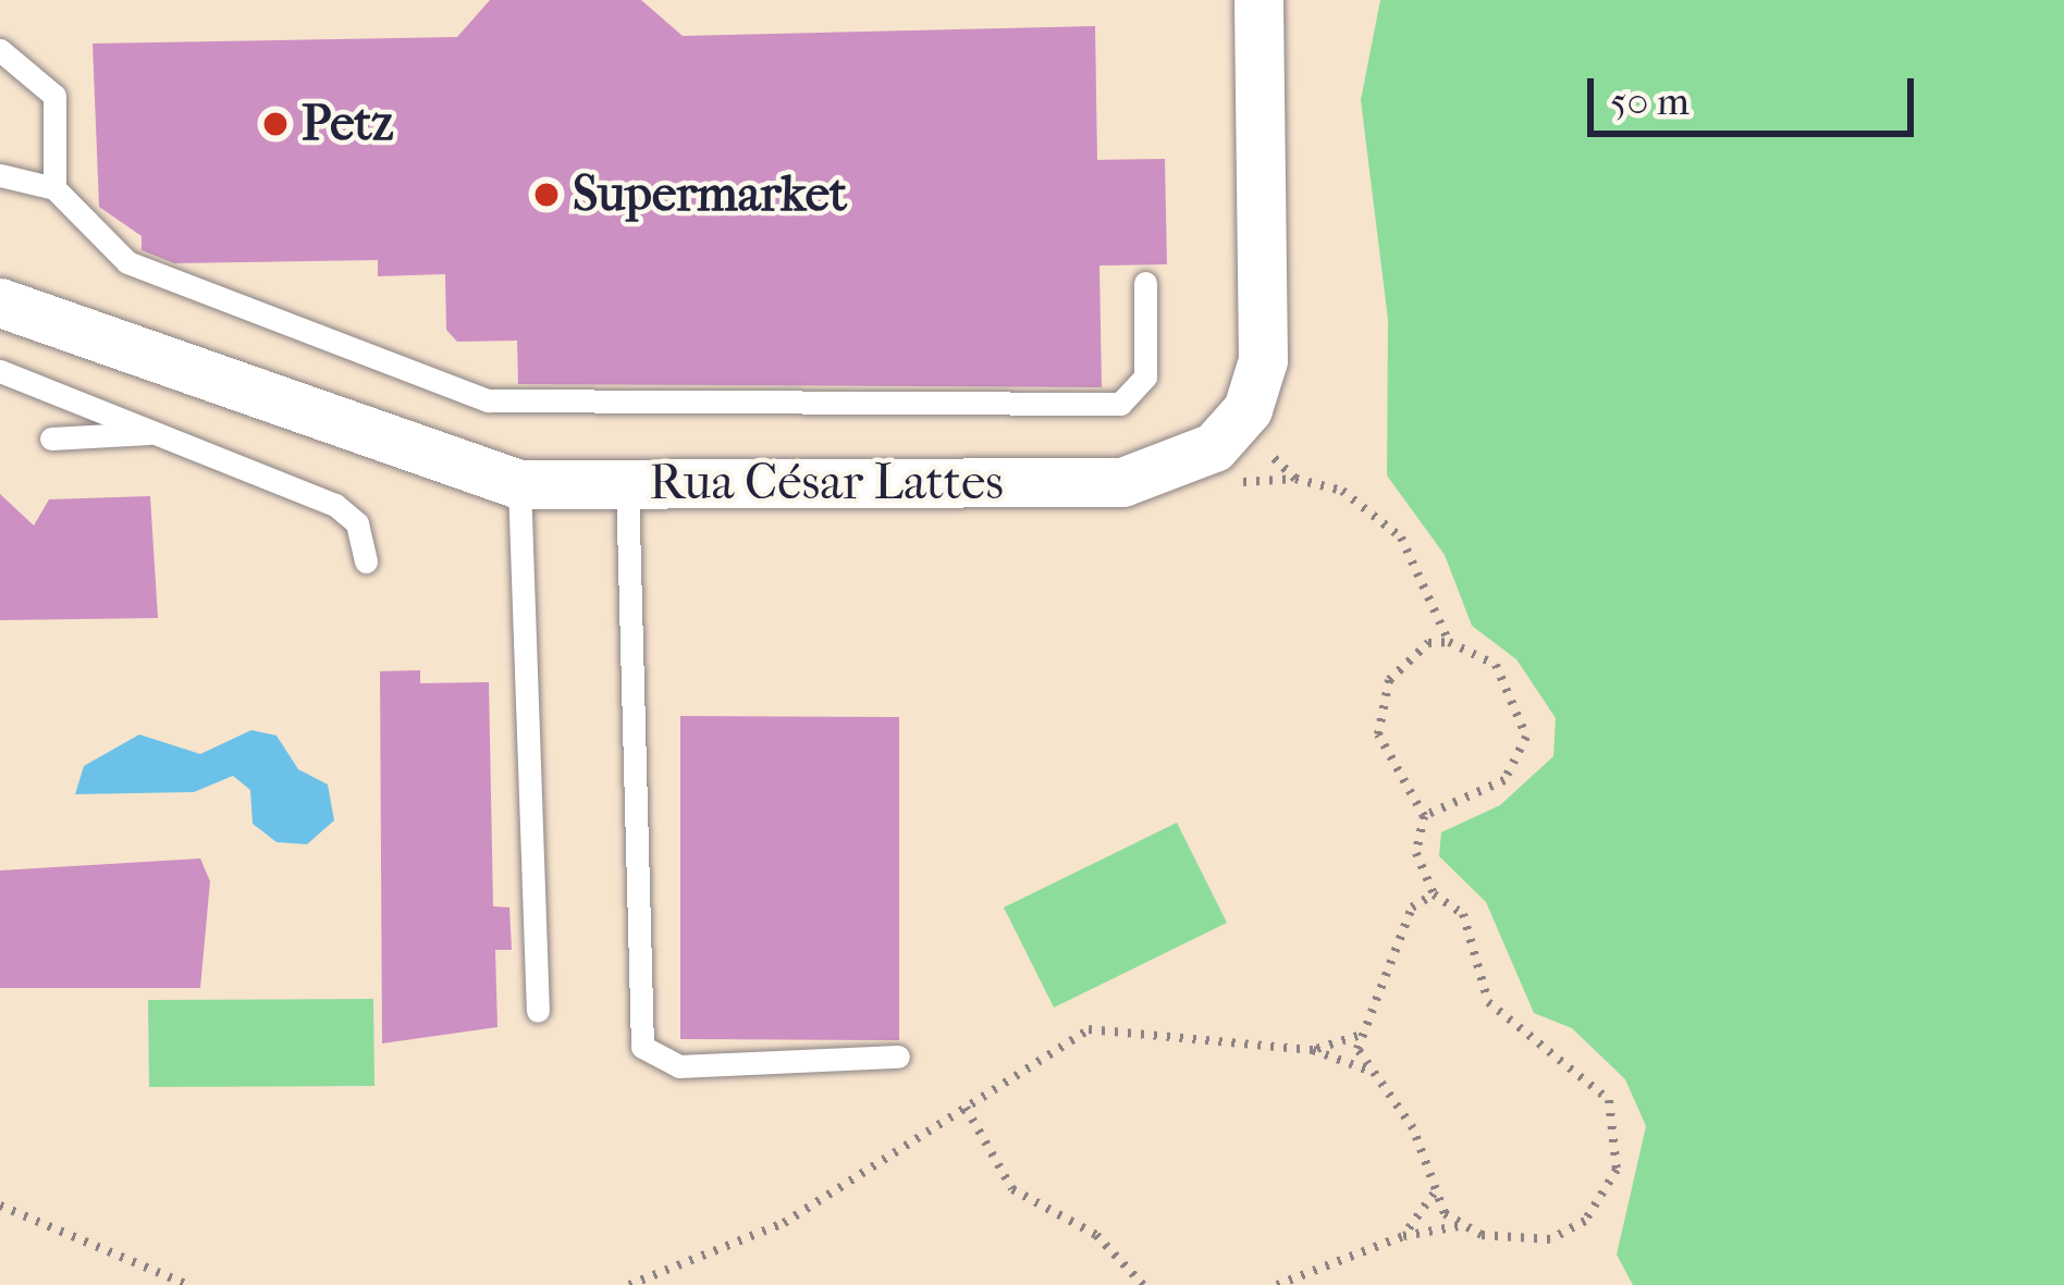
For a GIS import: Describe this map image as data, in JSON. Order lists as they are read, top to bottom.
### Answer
{
  "streets": {
    "street": ["Rua César Lattes"]
  },
  "places": ["Petz", "Supermarket"],
  "scale_bar": "50 m"
}
